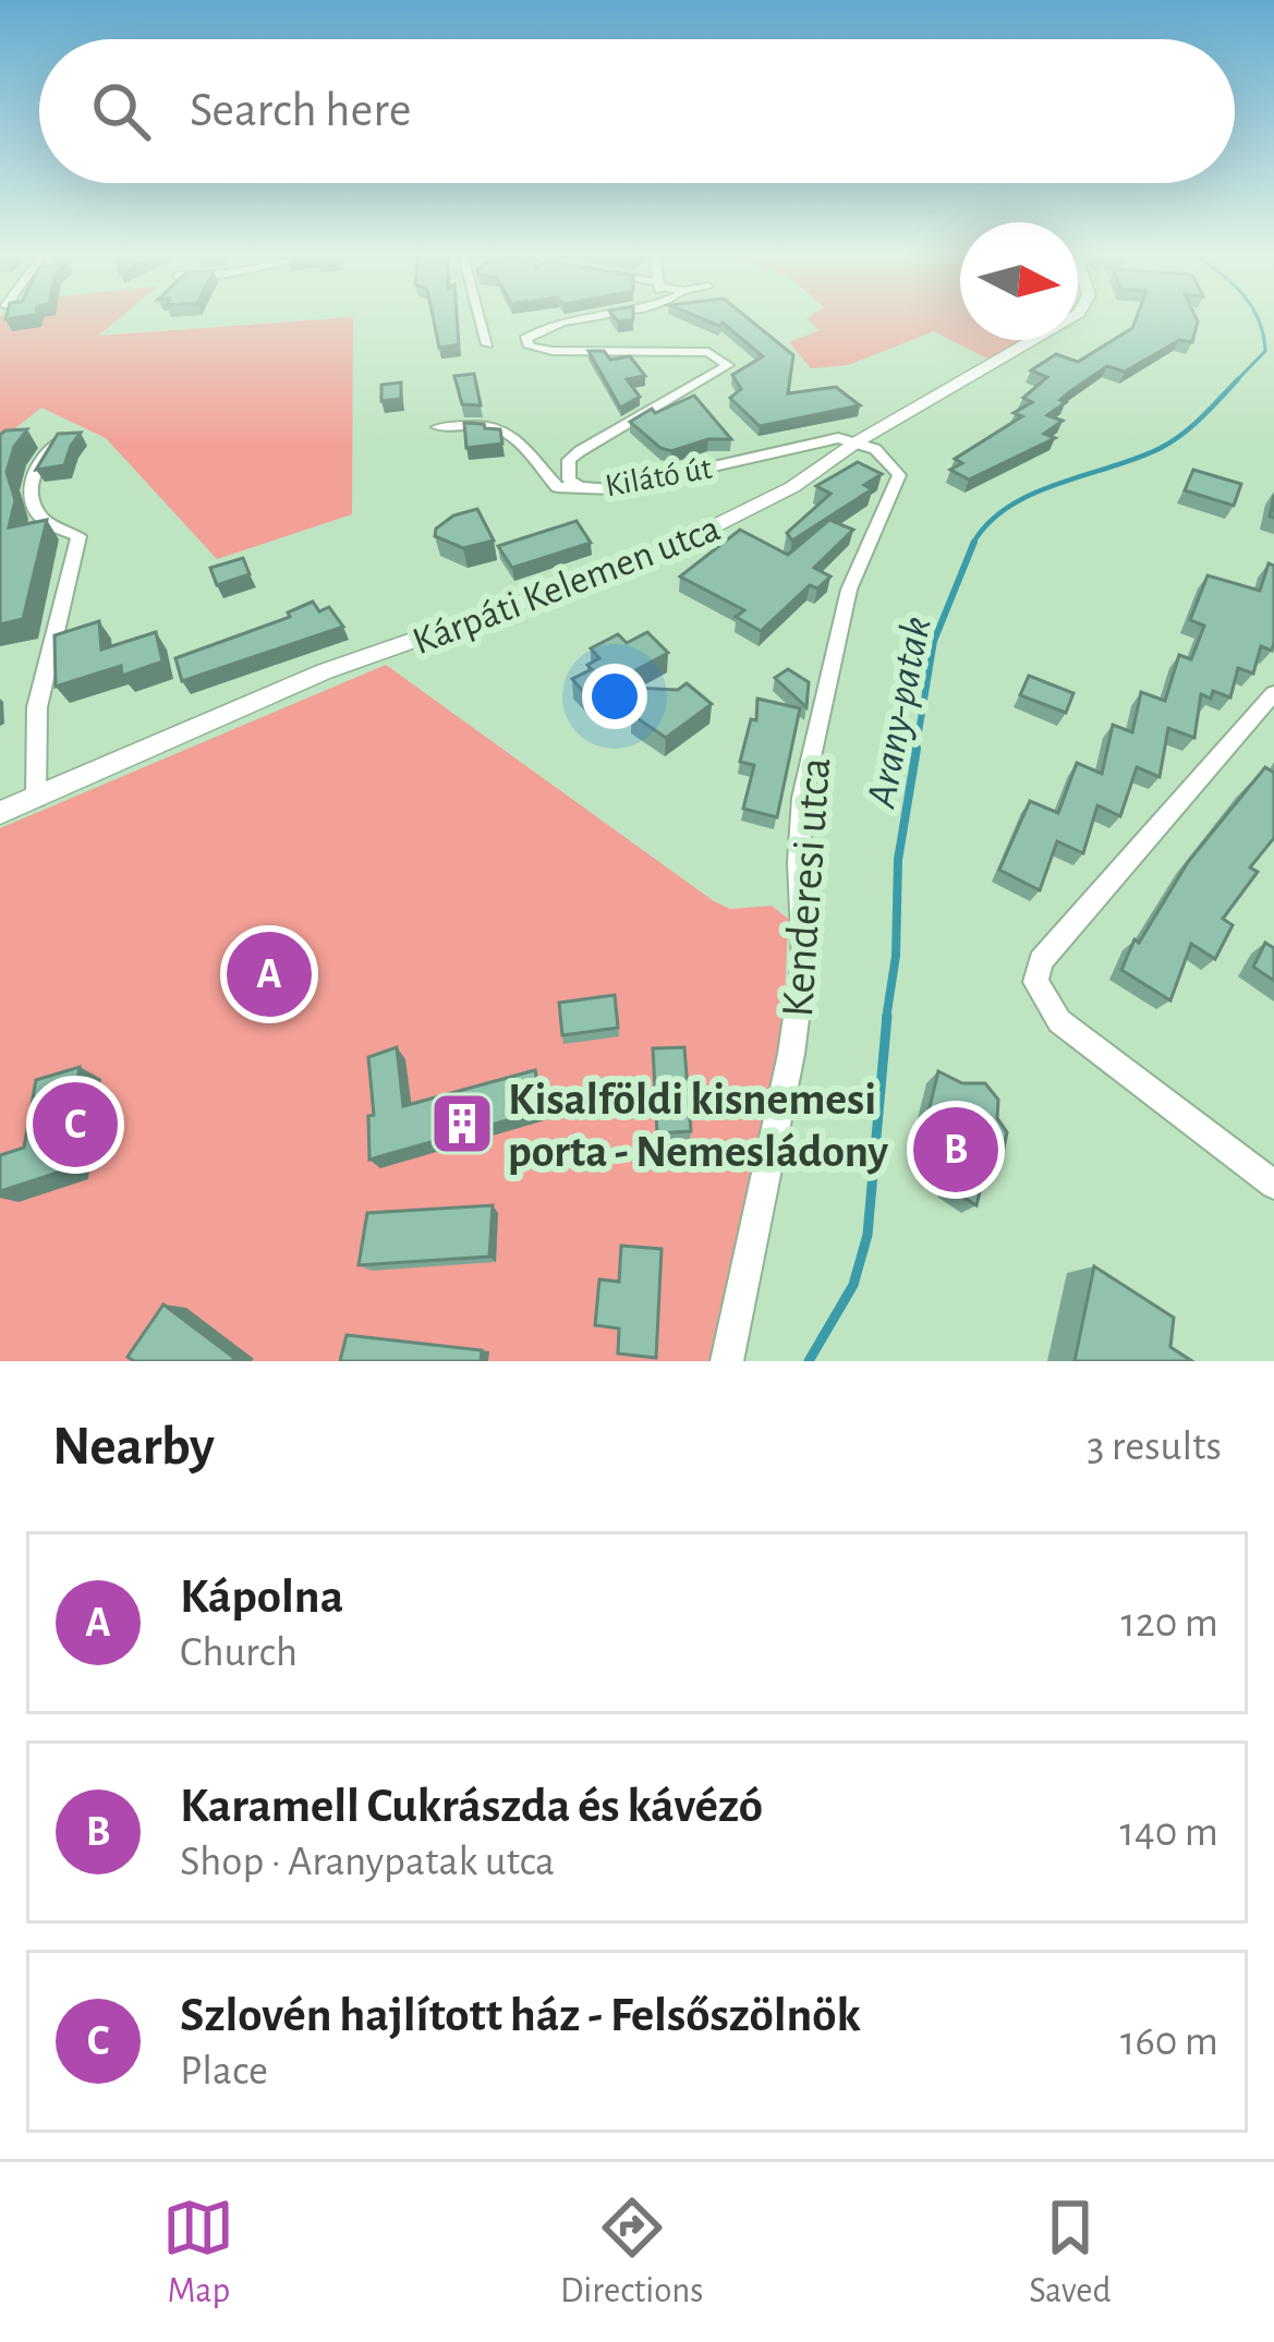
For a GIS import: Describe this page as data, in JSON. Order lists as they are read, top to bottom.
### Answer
{
  "streets": {
    "street": ["Kilátó út", "Kárpáti Kelemen utca", "Kenderesi utca"]
  },
  "crossings": [
    ["Kilátó út", "Kárpáti Kelemen utca"],
    ["Kilátó út", "Kenderesi utca"],
    ["Kárpáti Kelemen utca", "Kenderesi utca"]
  ],
  "water": ["Arany-patak"],
  "places": {
    "building": ["Kisalföldi kisnemesi porta - Nemesládony"]
  },
  "north": "right",
  "page": {
    "search": "Search here",
    "pins": ["A", "C", "B"],
    "heading": ["Nearby", "3 results"],
    "list": [
      {
        "mark": "A",
        "name": "Kápolna",
        "note": "Church",
        "value": "120 m"
      },
      {
        "mark": "B",
        "name": "Karamell Cukrászda és kávézó",
        "note": "Shop · Aranypatak utca",
        "value": "140 m"
      },
      {
        "mark": "C",
        "name": "Szlovén hajlított ház - Felsőszölnök",
        "note": "Place",
        "value": "160 m"
      }
    ],
    "nav": ["Map", "Directions", "Saved"]
  }
}
